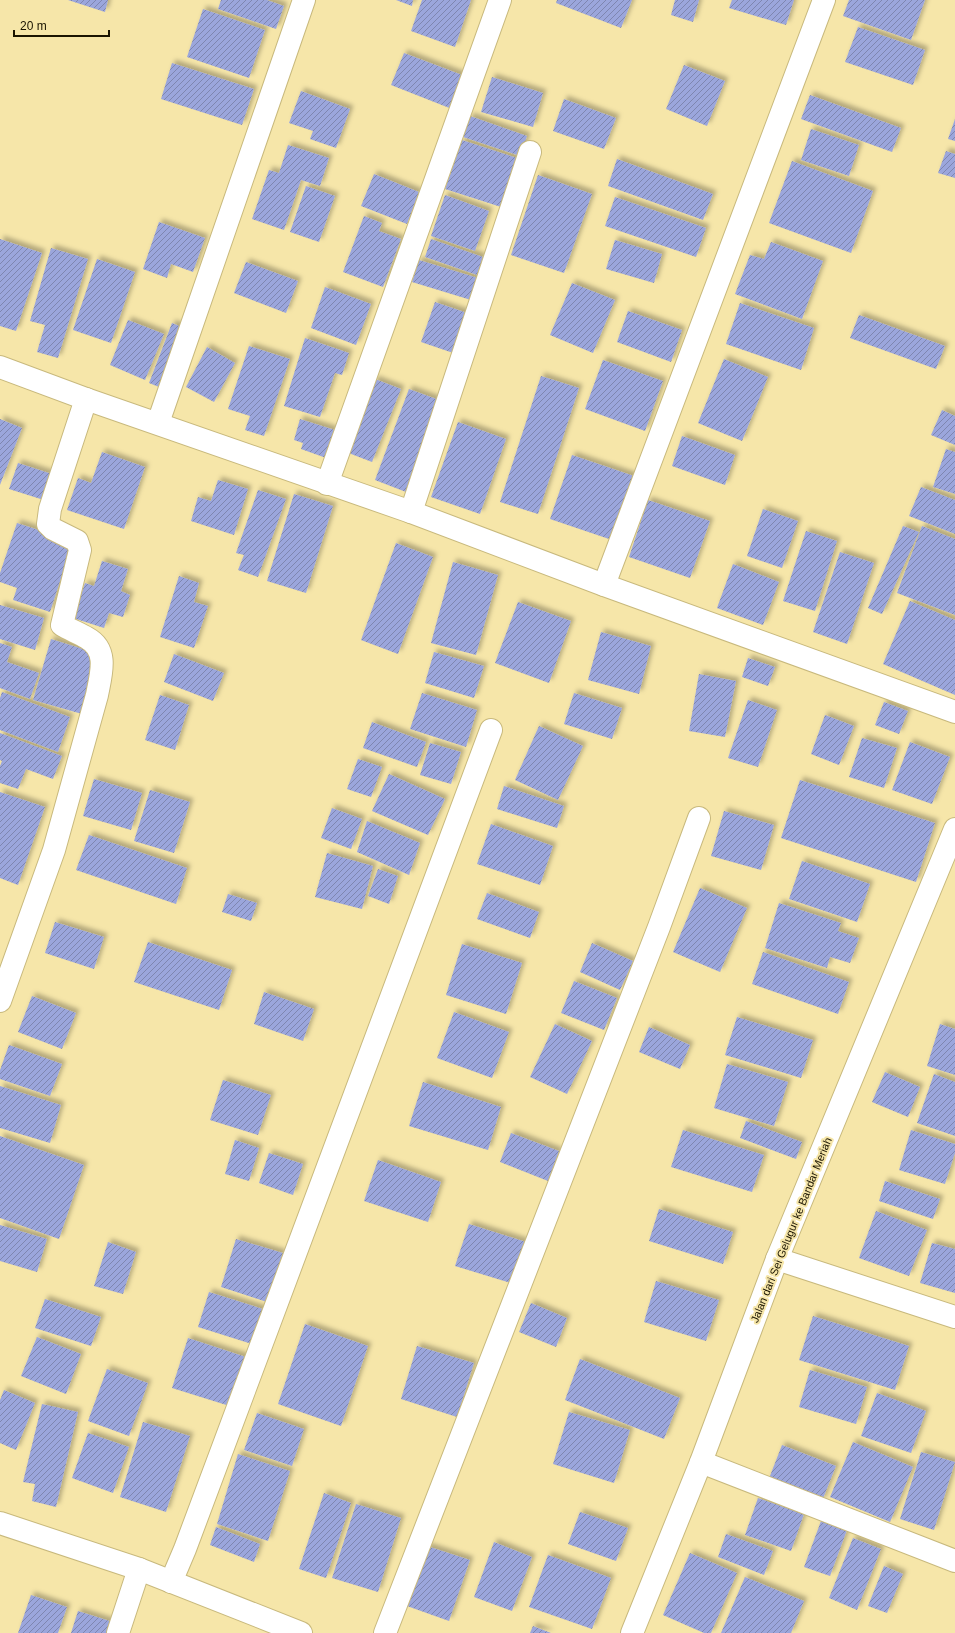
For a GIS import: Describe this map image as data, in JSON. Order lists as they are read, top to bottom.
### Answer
{
  "streets": {
    "street": ["Jalan dari Sei Gelugur ke Bandar Meriah"]
  },
  "scale_bar": "20 m"
}
